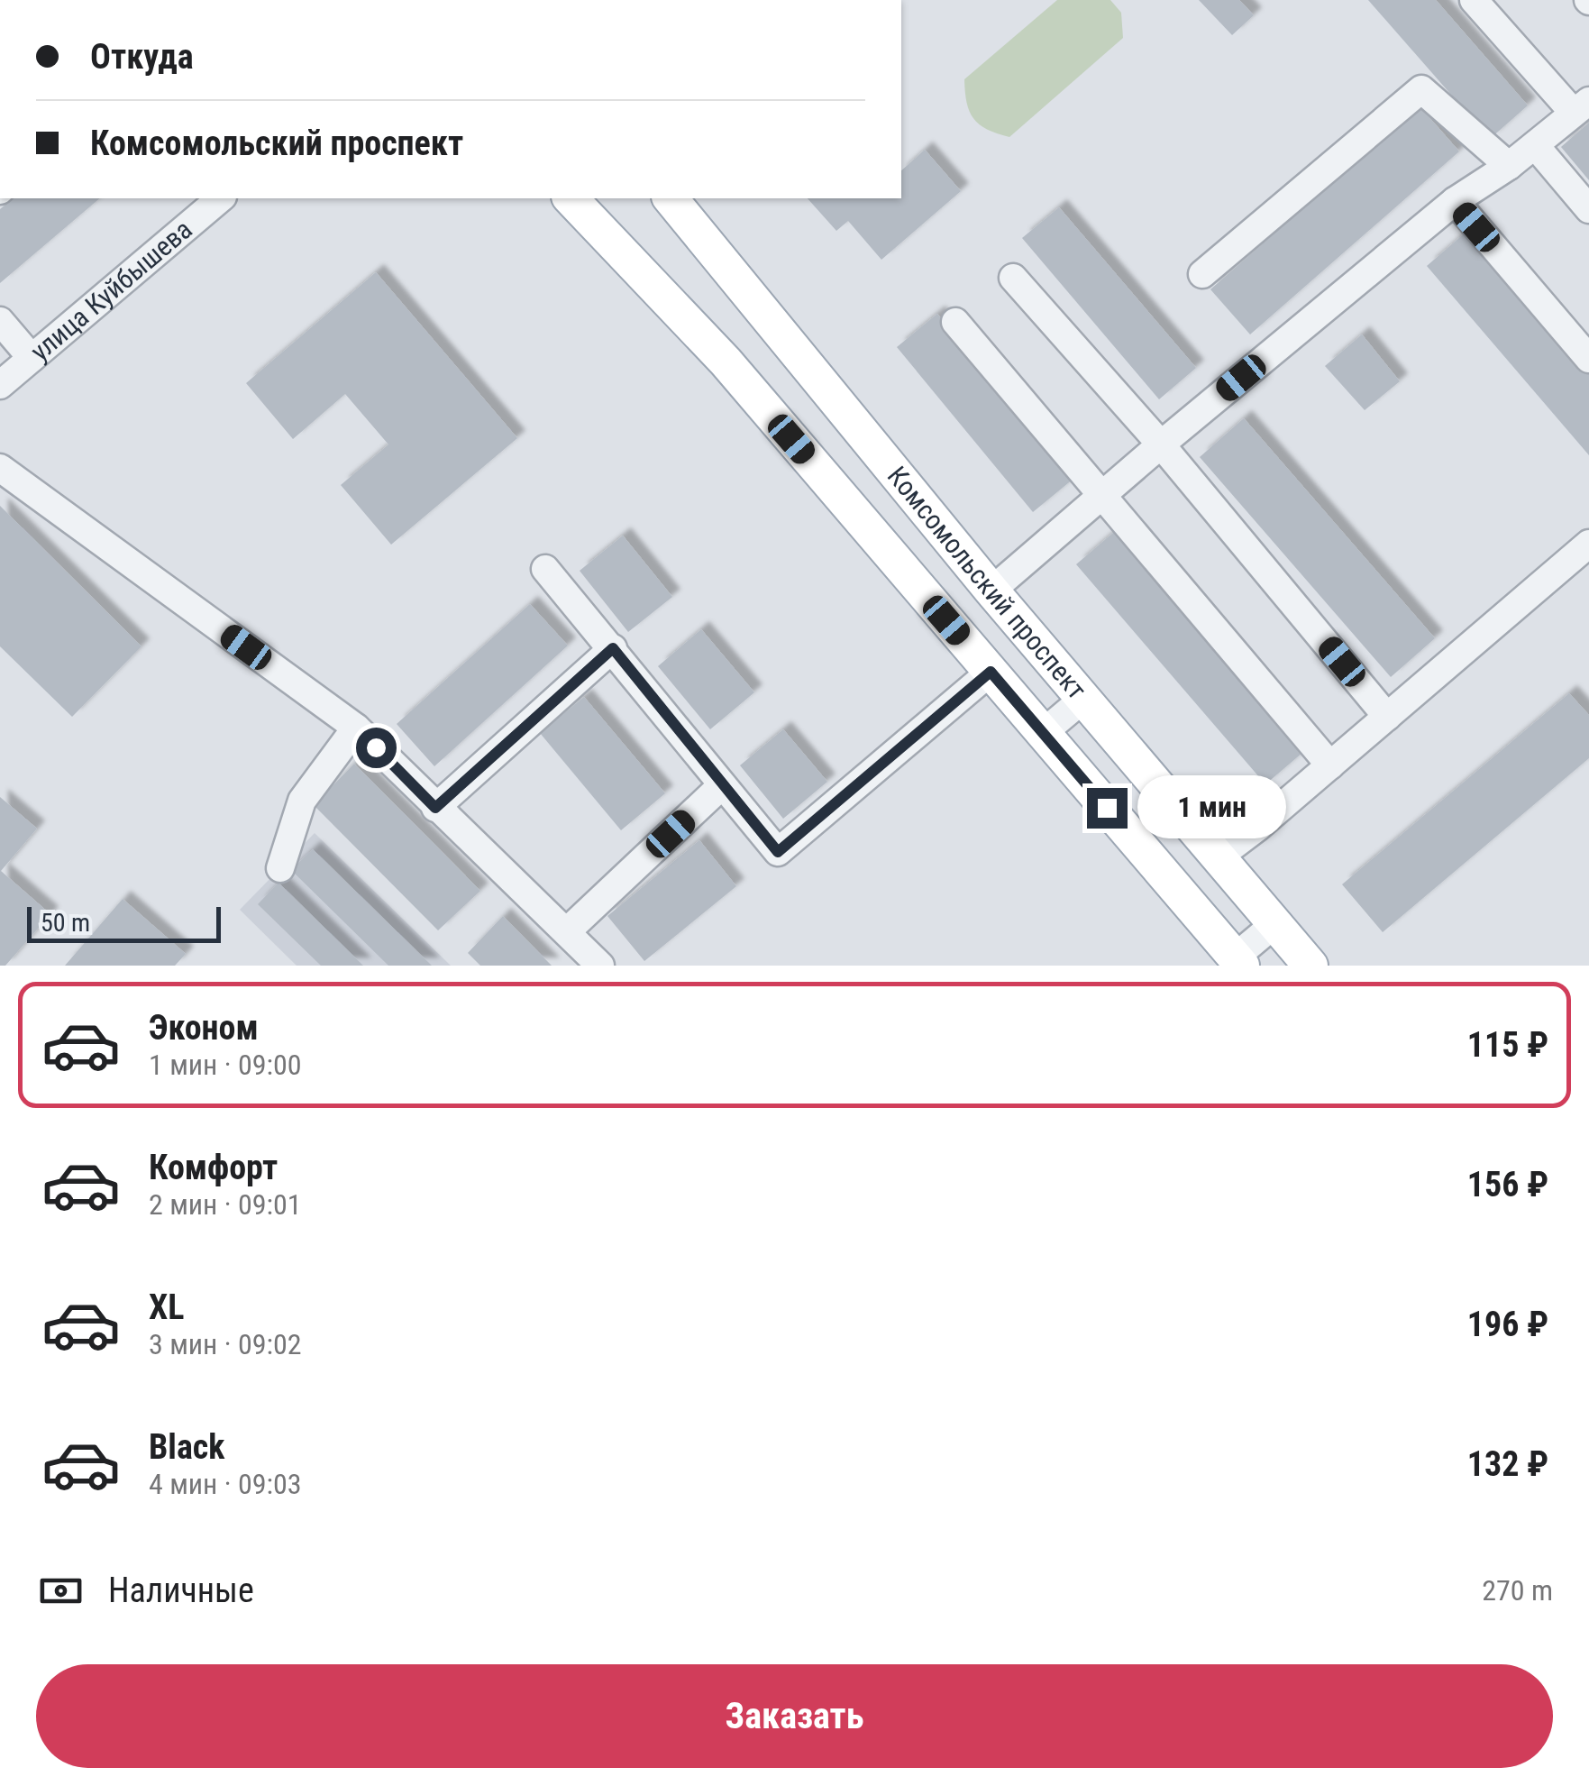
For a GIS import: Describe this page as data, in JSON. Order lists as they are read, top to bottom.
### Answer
{
  "streets": {
    "main road": ["Комсомольский проспект"],
    "street": ["улица Куйбышева"]
  },
  "scale_bar": "50 m",
  "page": {
    "banner": ["Откуда", "Комсомольский проспект"],
    "bubble": "1 мин",
    "scale": "50 m",
    "list": [
      {
        "name": "Эконом",
        "note": "1 мин · 09:00",
        "value": "115 ₽"
      },
      {
        "name": "Комфорт",
        "note": "2 мин · 09:01",
        "value": "156 ₽"
      },
      {
        "name": "XL",
        "note": "3 мин · 09:02",
        "value": "196 ₽"
      },
      {
        "name": "Black",
        "note": "4 мин · 09:03",
        "value": "132 ₽"
      }
    ],
    "pay": ["Наличные", "270 m"],
    "buttons": "Заказать"
  }
}
